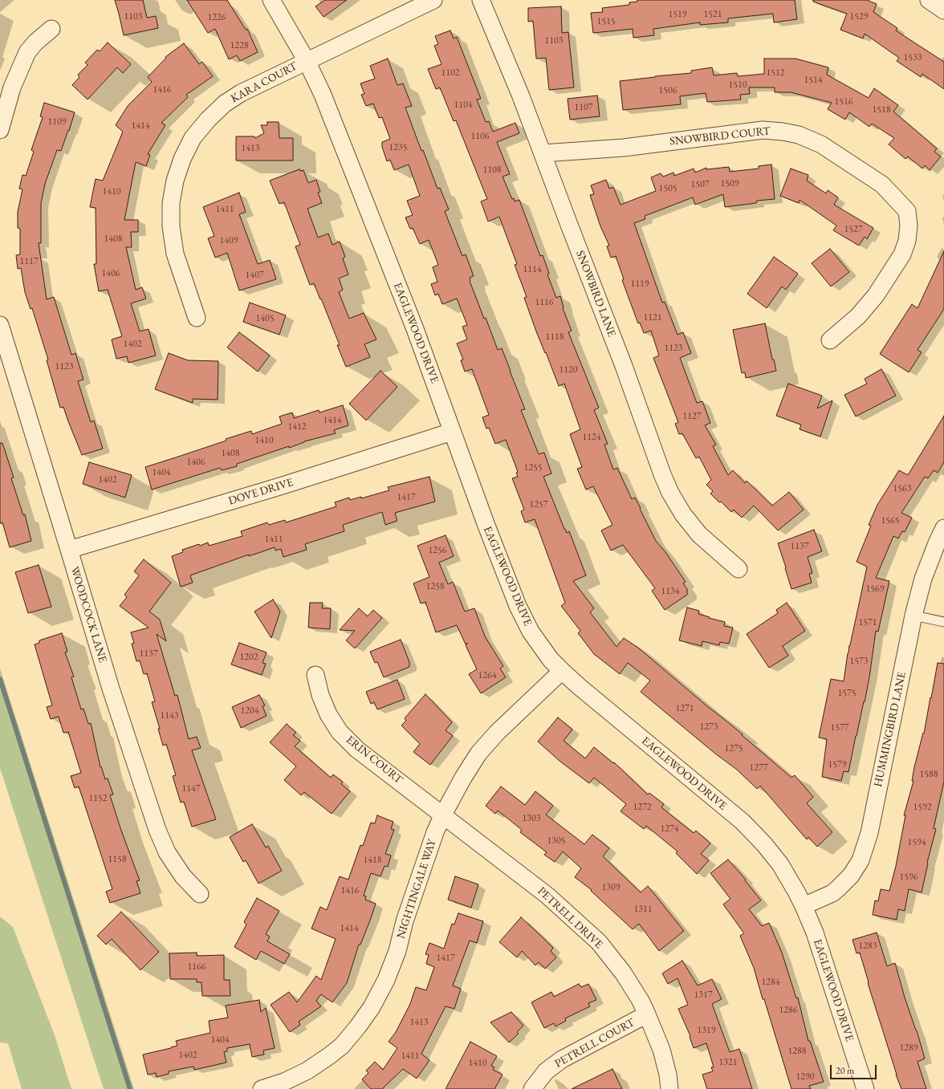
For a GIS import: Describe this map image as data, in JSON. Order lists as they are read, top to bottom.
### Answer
{
  "streets": {
    "street": [
      "KARA COURT",
      "SNOWBIRD COURT",
      "SNOWBIRD LANE",
      "EAGLEWOOD DRIVE",
      "DOVE DRIVE",
      "WOODCOCK LANE",
      "HUMMINGBIRD LANE",
      "ERIN COURT",
      "NIGHTINGALE WAY",
      "PETRELL DRIVE",
      "PETRELL COURT"
    ]
  },
  "crossings": [
    ["KARA COURT", "EAGLEWOOD DRIVE"],
    ["SNOWBIRD COURT", "SNOWBIRD LANE"],
    ["EAGLEWOOD DRIVE", "DOVE DRIVE"],
    ["EAGLEWOOD DRIVE", "HUMMINGBIRD LANE"],
    ["EAGLEWOOD DRIVE", "NIGHTINGALE WAY"],
    ["DOVE DRIVE", "WOODCOCK LANE"],
    ["ERIN COURT", "NIGHTINGALE WAY"],
    ["ERIN COURT", "PETRELL DRIVE"],
    ["NIGHTINGALE WAY", "PETRELL DRIVE"],
    ["PETRELL DRIVE", "PETRELL COURT"]
  ],
  "house_numbers": [
    "1519",
    "1521",
    "1103",
    "1529",
    "1226",
    "1515",
    "1103",
    "1228",
    "1533",
    "1102",
    "1512",
    "1514",
    "1510",
    "1416",
    "1506",
    "1516",
    "1104",
    "1107",
    "1518",
    "1109",
    "1414",
    "1106",
    "1235",
    "1413",
    "1108",
    "1509",
    "1507",
    "1505",
    "1410",
    "1411",
    "1527",
    "1408",
    "1409",
    "1117",
    "1114",
    "1406",
    "1407",
    "1119",
    "1116",
    "1121",
    "1405",
    "1118",
    "1402",
    "1123",
    "1123",
    "1120",
    "1127",
    "1414",
    "1412",
    "1124",
    "1410",
    "1408",
    "1406",
    "1255",
    "1404",
    "1402",
    "1563",
    "1417",
    "1257",
    "1565",
    "1411",
    "1137",
    "1256",
    "1258",
    "1569",
    "1134",
    "1571",
    "1137",
    "1202",
    "1573",
    "1264",
    "1575",
    "1271",
    "1204",
    "1143",
    "1273",
    "1577",
    "1275",
    "1579",
    "1277",
    "1588",
    "1147",
    "1152",
    "1272",
    "1592",
    "1303",
    "1274",
    "1305",
    "1594",
    "1158",
    "1418",
    "1596",
    "1309",
    "1416",
    "1311",
    "1414",
    "1283",
    "1417",
    "1166",
    "1284",
    "1317",
    "1286",
    "1413",
    "1319",
    "1404",
    "1289",
    "1288",
    "1402",
    "1411",
    "1321",
    "1410",
    "1290"
  ],
  "scale_bar": "20 m"
}
